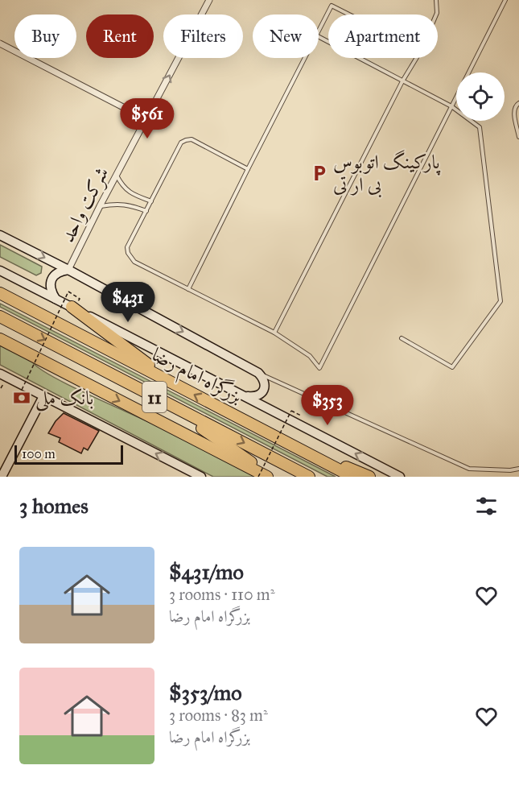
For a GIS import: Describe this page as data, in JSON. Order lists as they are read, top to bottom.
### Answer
{
  "streets": {
    "highway": ["بزرگراه امام رضا", "11"],
    "street": ["شرکت واحد"]
  },
  "one_way": ["شرکت واحد"],
  "places": {
    "parking": ["پارکینگ اتوبوس بی ار تی"],
    "bank": ["بانک ملی"]
  },
  "scale_bar": "100 m",
  "page": {
    "chip": [
      "Buy",
      "Rent",
      "Filters",
      "New",
      "Apartment"
    ],
    "price": ["$561", "$431", "$353"],
    "scale": "100 m",
    "heading": "3 homes",
    "list": [
      {
        "name": "$431/mo",
        "note": "3 rooms · 110 m² · بزرگراه امام رضا"
      },
      {
        "name": "$353/mo",
        "note": "3 rooms · 83 m² · بزرگراه امام رضا"
      }
    ]
  }
}
